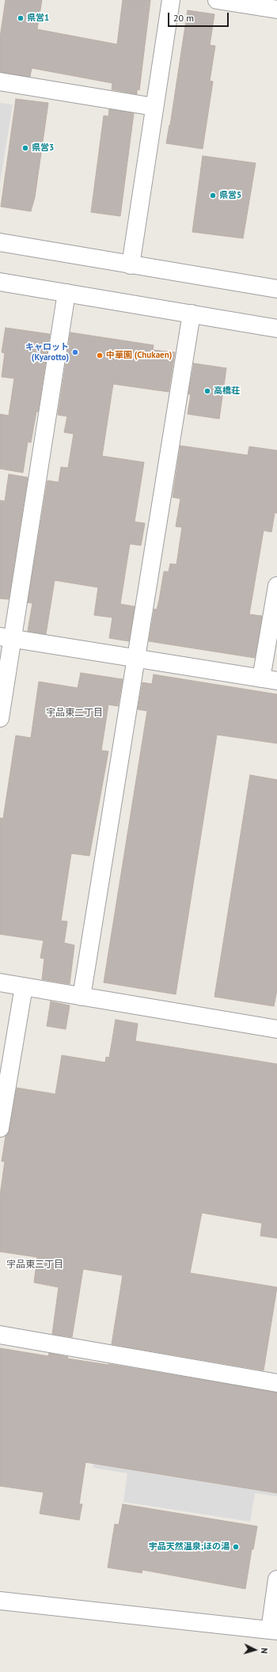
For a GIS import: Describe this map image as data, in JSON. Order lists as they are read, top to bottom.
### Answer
{
  "districts": ["宇品東二丁目", "宇品東三丁目"],
  "places": [
    "県営1",
    "県営3",
    "県営5",
    "キャロット (Kyarotto)",
    "中華園 (Chukaen)",
    "高橋荘",
    "宇品天然温泉;ほの湯"
  ],
  "scale_bar": "20 m",
  "north": "right"
}
